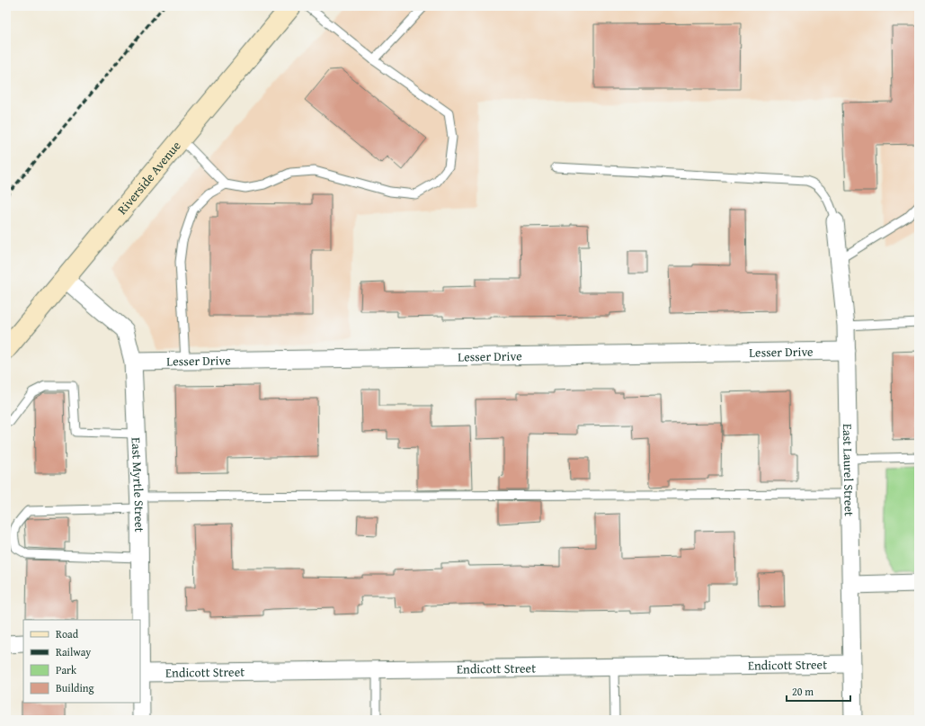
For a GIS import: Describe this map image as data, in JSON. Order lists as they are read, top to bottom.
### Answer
{
  "streets": {
    "main road": ["Riverside Avenue"],
    "street": [
      "Lesser Drive",
      "East Laurel Street",
      "East Myrtle Street",
      "Endicott Street"
    ]
  },
  "crossings": [
    ["Riverside Avenue", "East Myrtle Street"],
    ["Lesser Drive", "East Laurel Street"],
    ["Lesser Drive", "East Myrtle Street"],
    ["East Laurel Street", "Endicott Street"],
    ["East Myrtle Street", "Endicott Street"]
  ],
  "legend": [
    "Road",
    "Railway",
    "Park",
    "Building"
  ],
  "scale_bar": "20 m"
}
